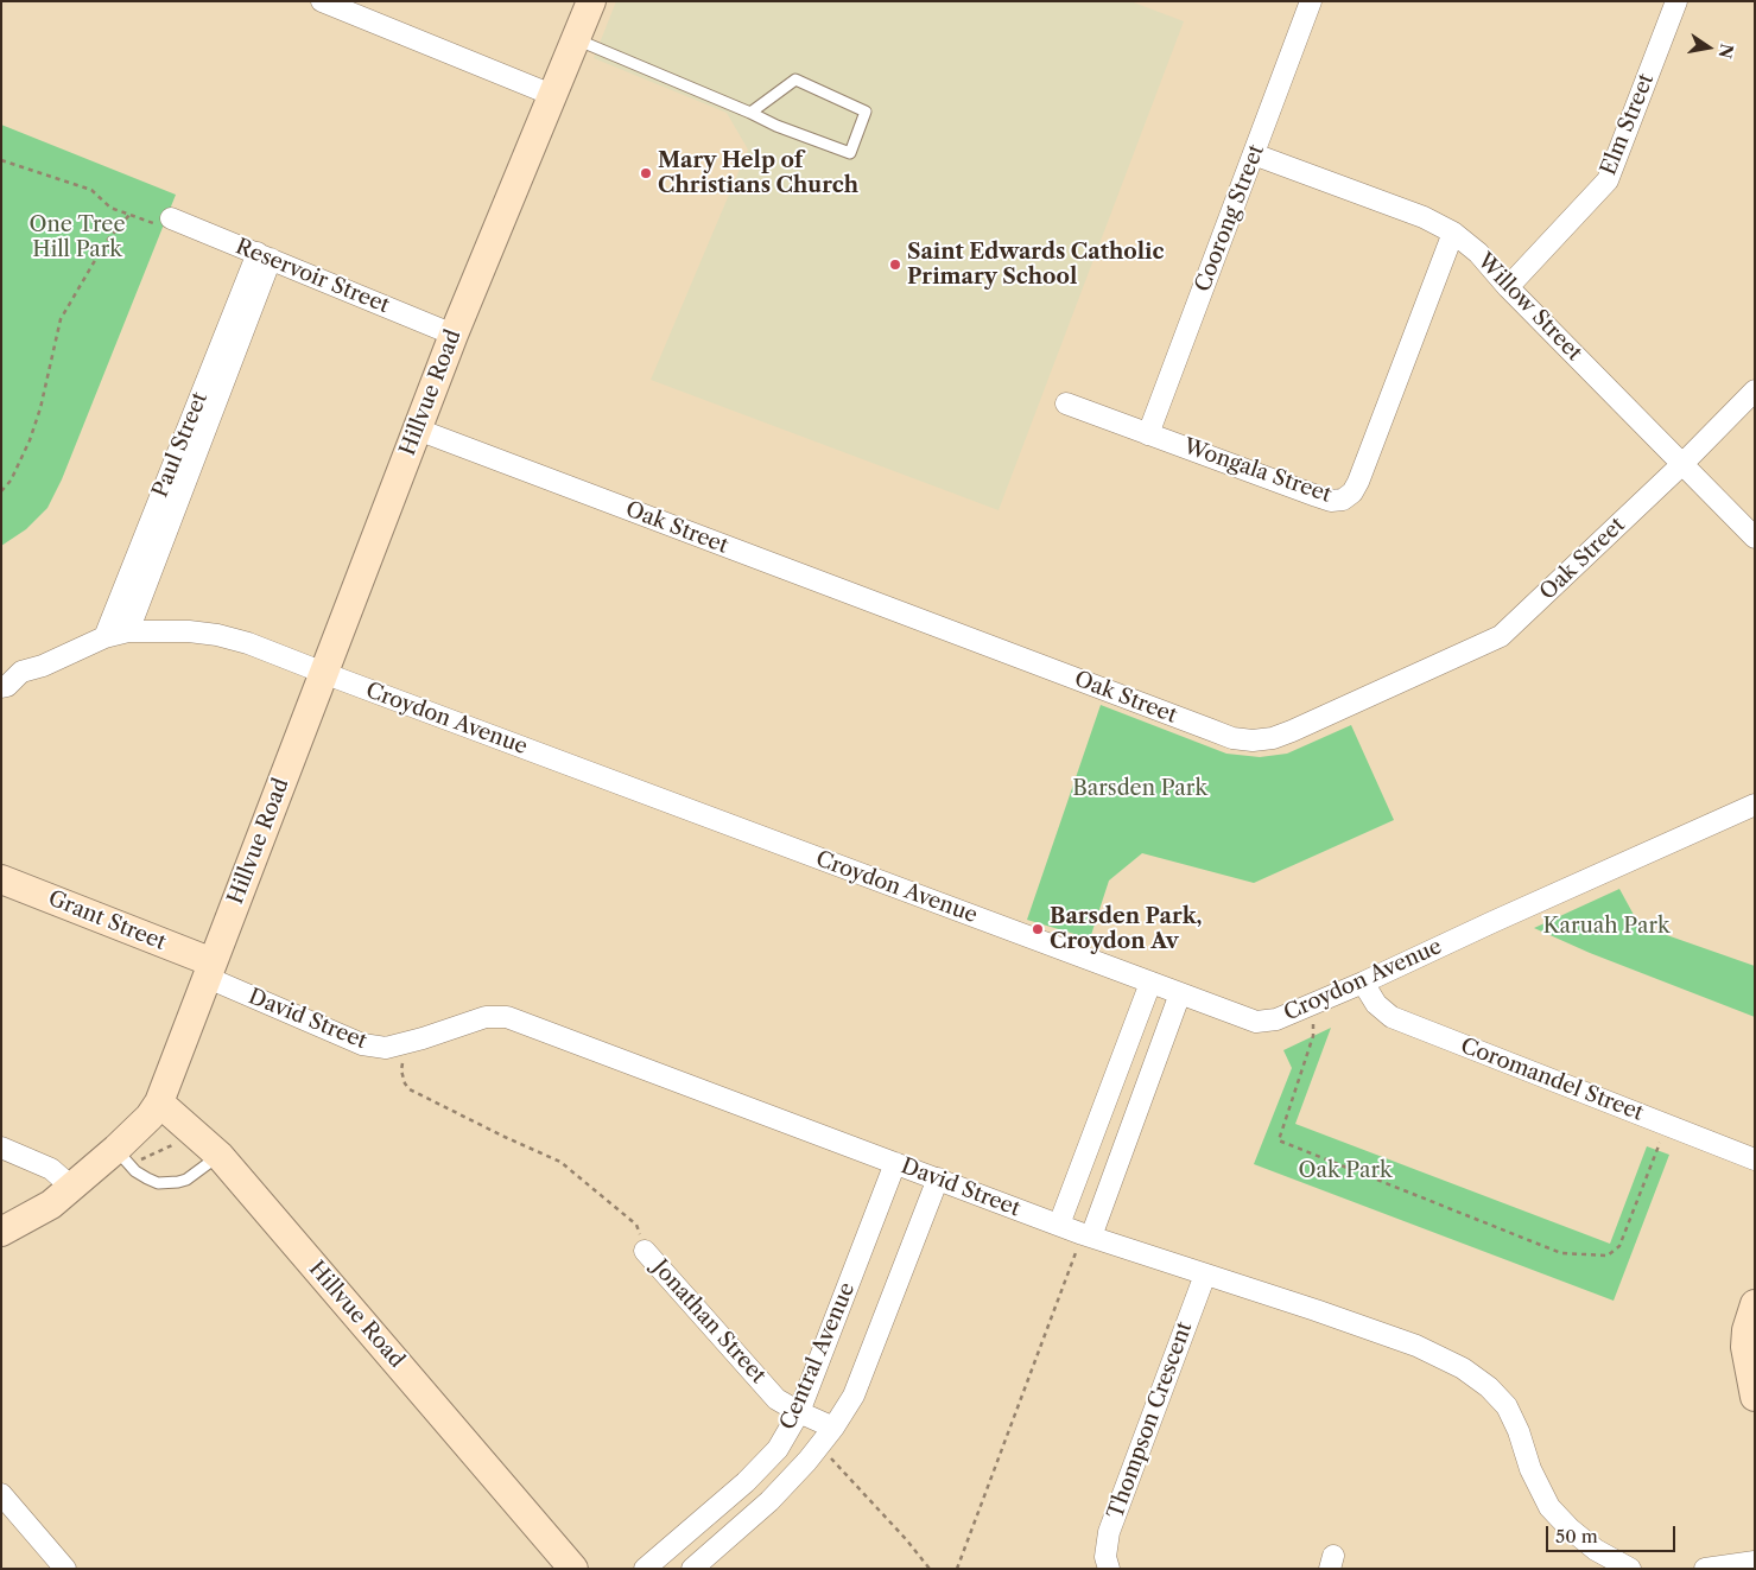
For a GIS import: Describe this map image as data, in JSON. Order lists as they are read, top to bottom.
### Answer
{
  "streets": {
    "street": [
      "Elm Street",
      "Coorong Street",
      "Reservoir Street",
      "Willow Street",
      "Hillvue Road",
      "Paul Street",
      "Wongala Street",
      "Oak Street",
      "Croydon Avenue",
      "Grant Street",
      "David Street",
      "Coromandel Street",
      "Jonathan Street",
      "Central Avenue",
      "Thompson Crescent"
    ]
  },
  "crossings": [
    ["Elm Street", "Willow Street"],
    ["Coorong Street", "Willow Street"],
    ["Coorong Street", "Wongala Street"],
    ["Reservoir Street", "Hillvue Road"],
    ["Reservoir Street", "Paul Street"],
    ["Willow Street", "Wongala Street"],
    ["Willow Street", "Oak Street"],
    ["Hillvue Road", "Oak Street"],
    ["Hillvue Road", "Croydon Avenue"],
    ["Hillvue Road", "Grant Street"],
    ["Hillvue Road", "David Street"],
    ["Paul Street", "Croydon Avenue"],
    ["Croydon Avenue", "Coromandel Street"],
    ["Grant Street", "David Street"],
    ["David Street", "Central Avenue"],
    ["David Street", "Thompson Crescent"],
    ["Jonathan Street", "Central Avenue"]
  ],
  "parks": [
    "One Tree Hill Park",
    "Barsden Park",
    "Karuah Park",
    "Oak Park"
  ],
  "places": ["Mary Help of Christians Church", "Saint Edwards Catholic Primary School", "Barsden Park, Croydon Av"],
  "scale_bar": "50 m",
  "north": "right"
}
